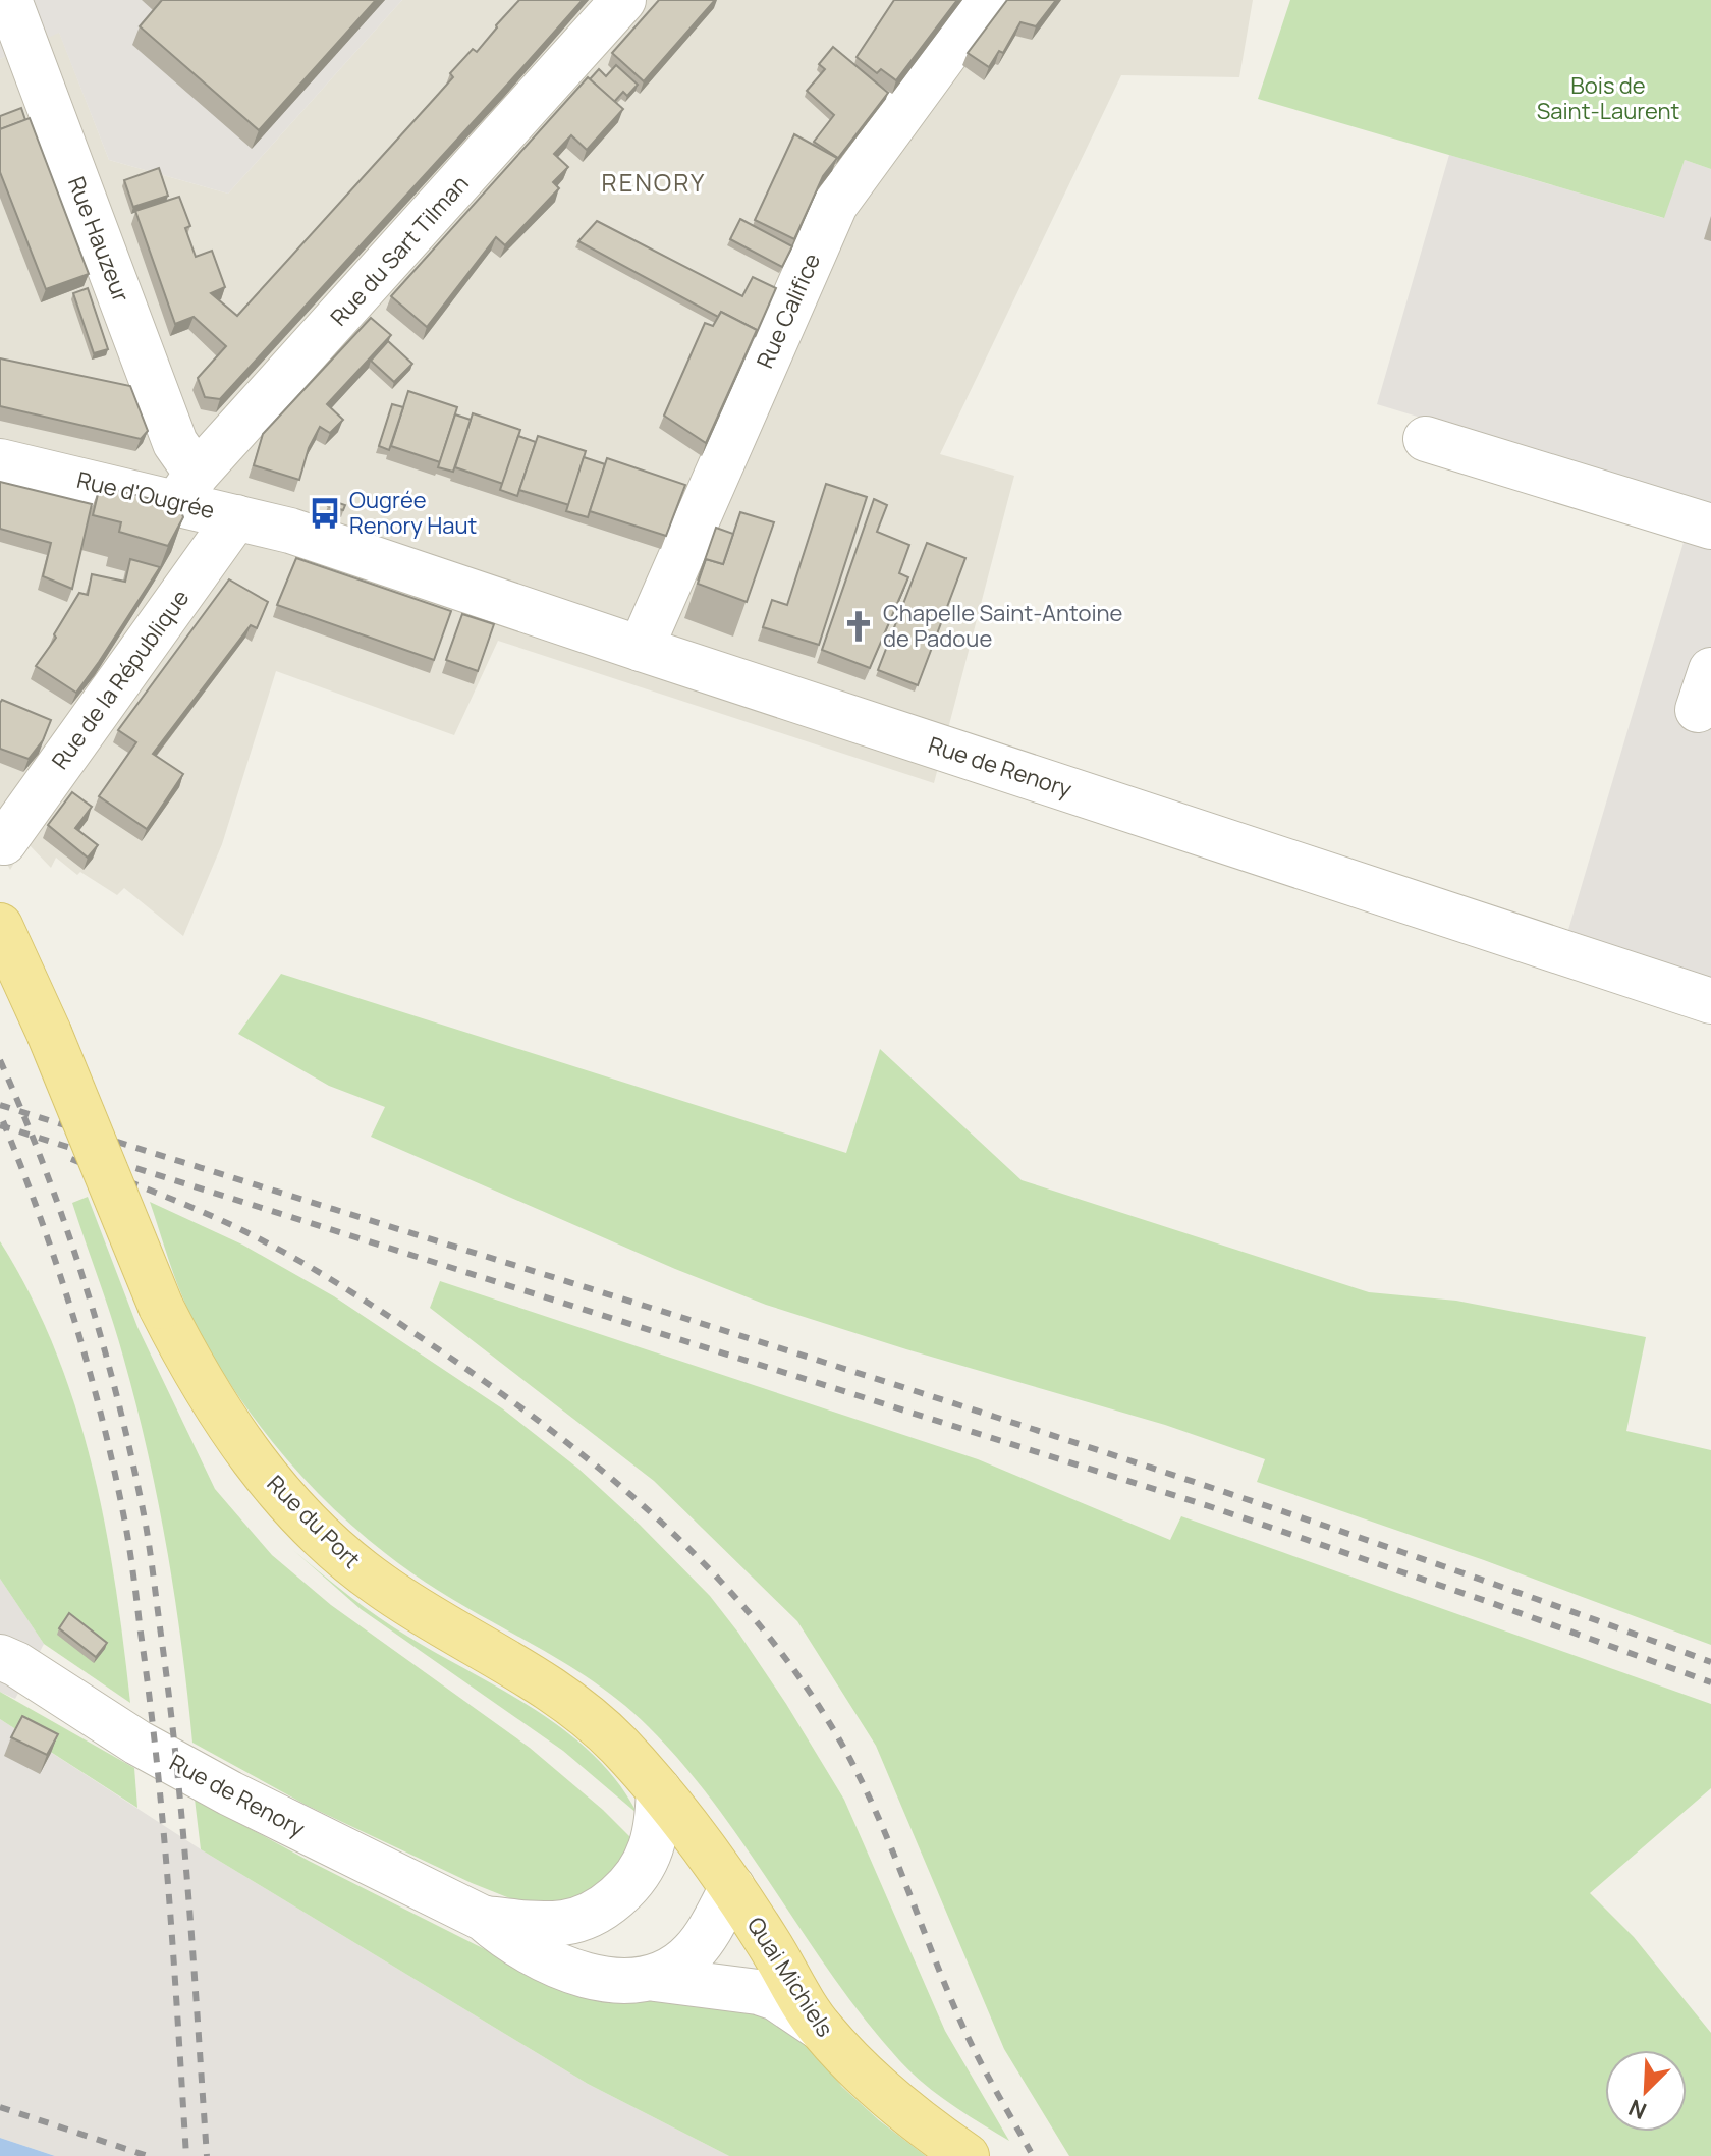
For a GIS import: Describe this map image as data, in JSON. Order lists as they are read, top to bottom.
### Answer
{
  "streets": {
    "main road": ["Rue du Port", "Quai Michiels"],
    "street": [
      "Rue Hauzeur",
      "Rue du Sart Tilman",
      "Rue Califice",
      "Rue d'Ougrée",
      "Rue de la République",
      "Rue de Renory"
    ]
  },
  "crossings": [
    ["Rue Hauzeur", "Rue du Sart Tilman"],
    ["Rue Hauzeur", "Rue d'Ougrée"],
    ["Rue du Sart Tilman", "Rue d'Ougrée"],
    ["Rue Califice", "Rue de Renory"],
    ["Rue d'Ougrée", "Rue de la République"],
    ["Rue d'Ougrée", "Rue de Renory"],
    ["Rue de Renory", "Rue du Port"],
    ["Rue de Renory", "Quai Michiels"],
    ["Rue du Port", "Quai Michiels"]
  ],
  "districts": ["RENORY"],
  "parks": ["Bois de Saint-Laurent"],
  "places": {
    "bus stop": ["Ougrée Renory Haut"],
    "church": ["Chapelle Saint-Antoine de Padoue"]
  },
  "north": "bottom left"
}
